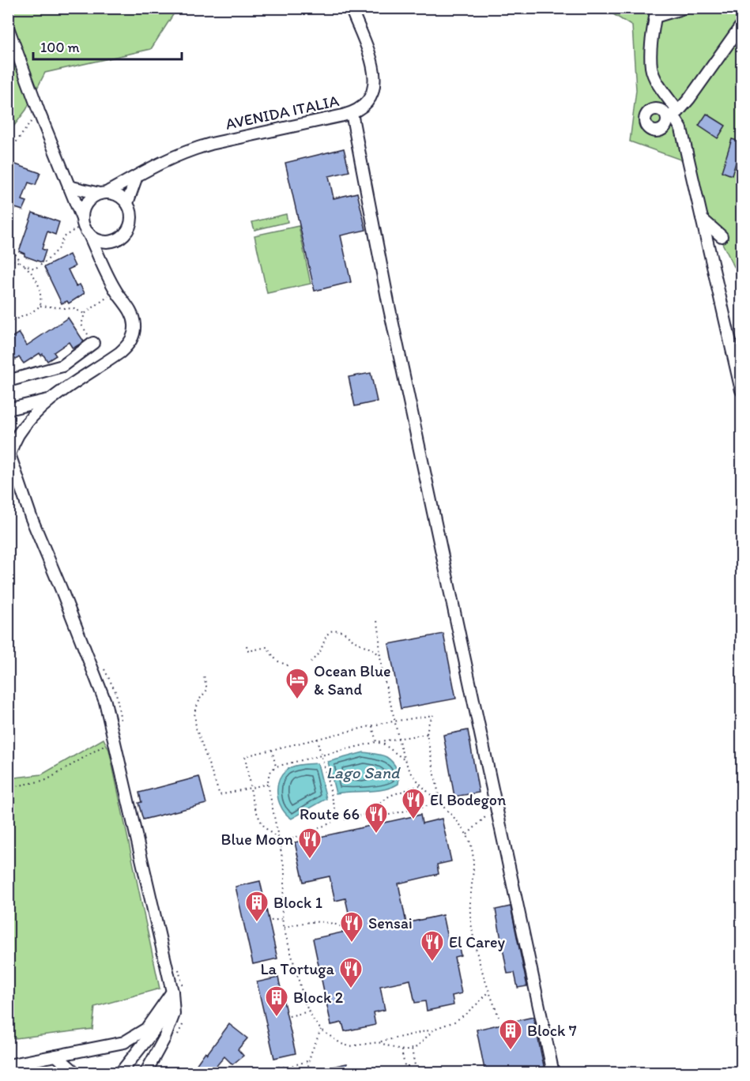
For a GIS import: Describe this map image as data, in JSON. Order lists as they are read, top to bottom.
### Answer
{
  "streets": {
    "street": ["AVENIDA ITALIA"]
  },
  "water": ["Lago Sand"],
  "places": {
    "hotel": ["Ocean Blue & Sand"],
    "restaurant": [
      "El Bodegon",
      "Route 66",
      "Blue Moon",
      "Sensai",
      "El Carey",
      "La Tortuga"
    ],
    "building": ["Block 1", "Block 2", "Block 7"]
  },
  "scale_bar": "100 m"
}
